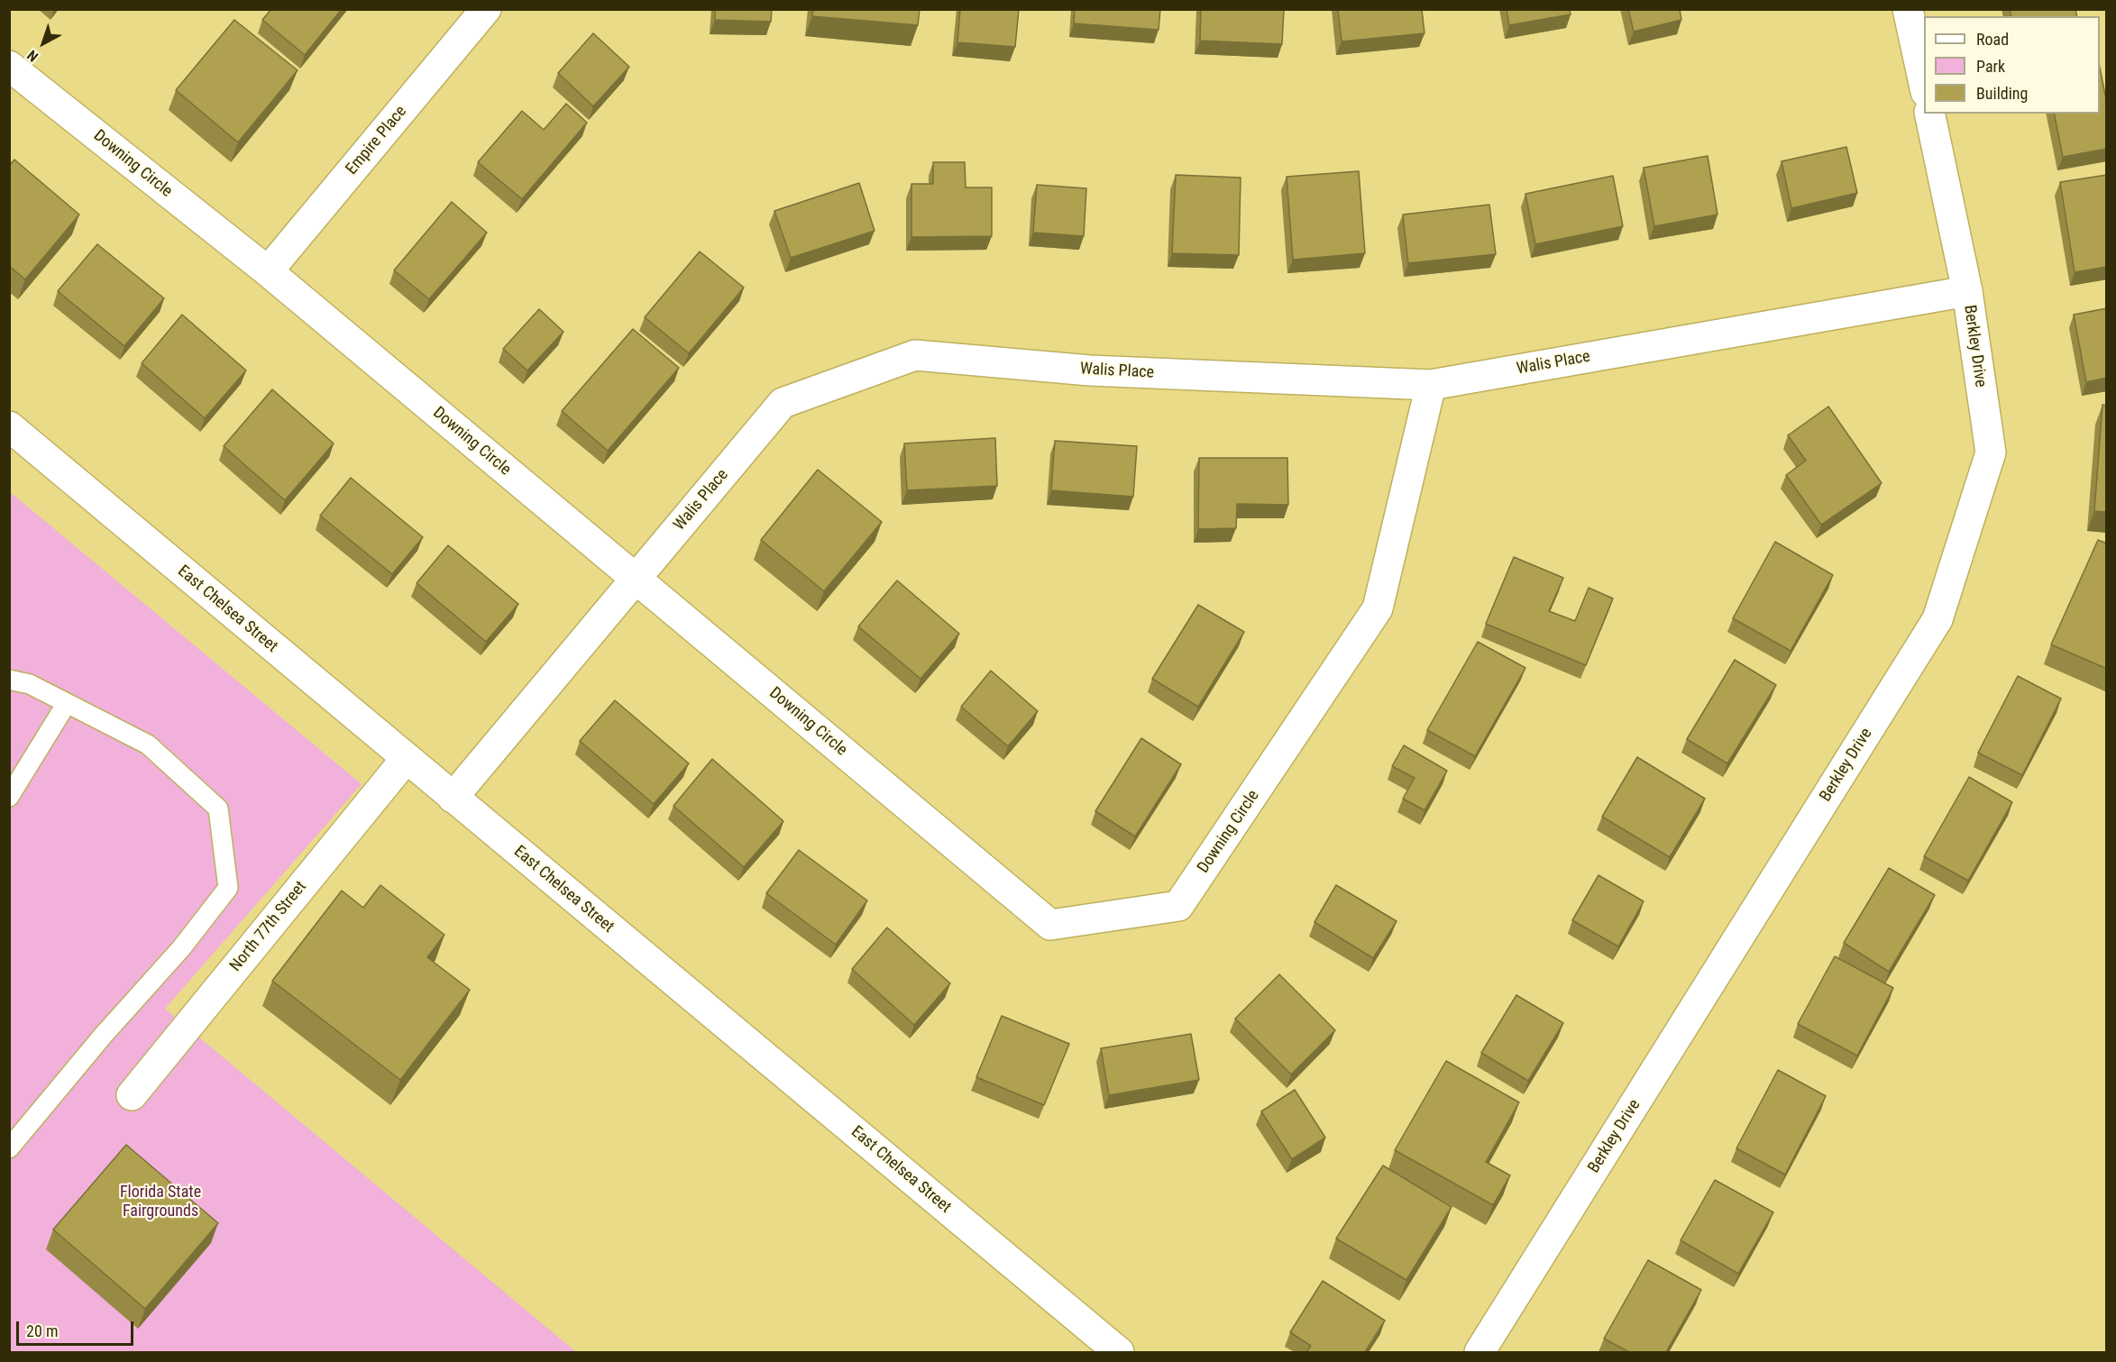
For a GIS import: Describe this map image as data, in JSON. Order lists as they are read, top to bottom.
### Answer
{
  "streets": {
    "street": [
      "Empire Place",
      "Downing Circle",
      "Berkley Drive",
      "Walis Place",
      "East Chelsea Street",
      "North 77th Street"
    ]
  },
  "crossings": [
    ["Empire Place", "Downing Circle"],
    ["Downing Circle", "Walis Place"],
    ["Berkley Drive", "Walis Place"],
    ["Walis Place", "East Chelsea Street"],
    ["East Chelsea Street", "North 77th Street"]
  ],
  "parks": ["Florida State Fairgrounds"],
  "legend": ["Road", "Park", "Building"],
  "scale_bar": "20 m",
  "north": "bottom left"
}
